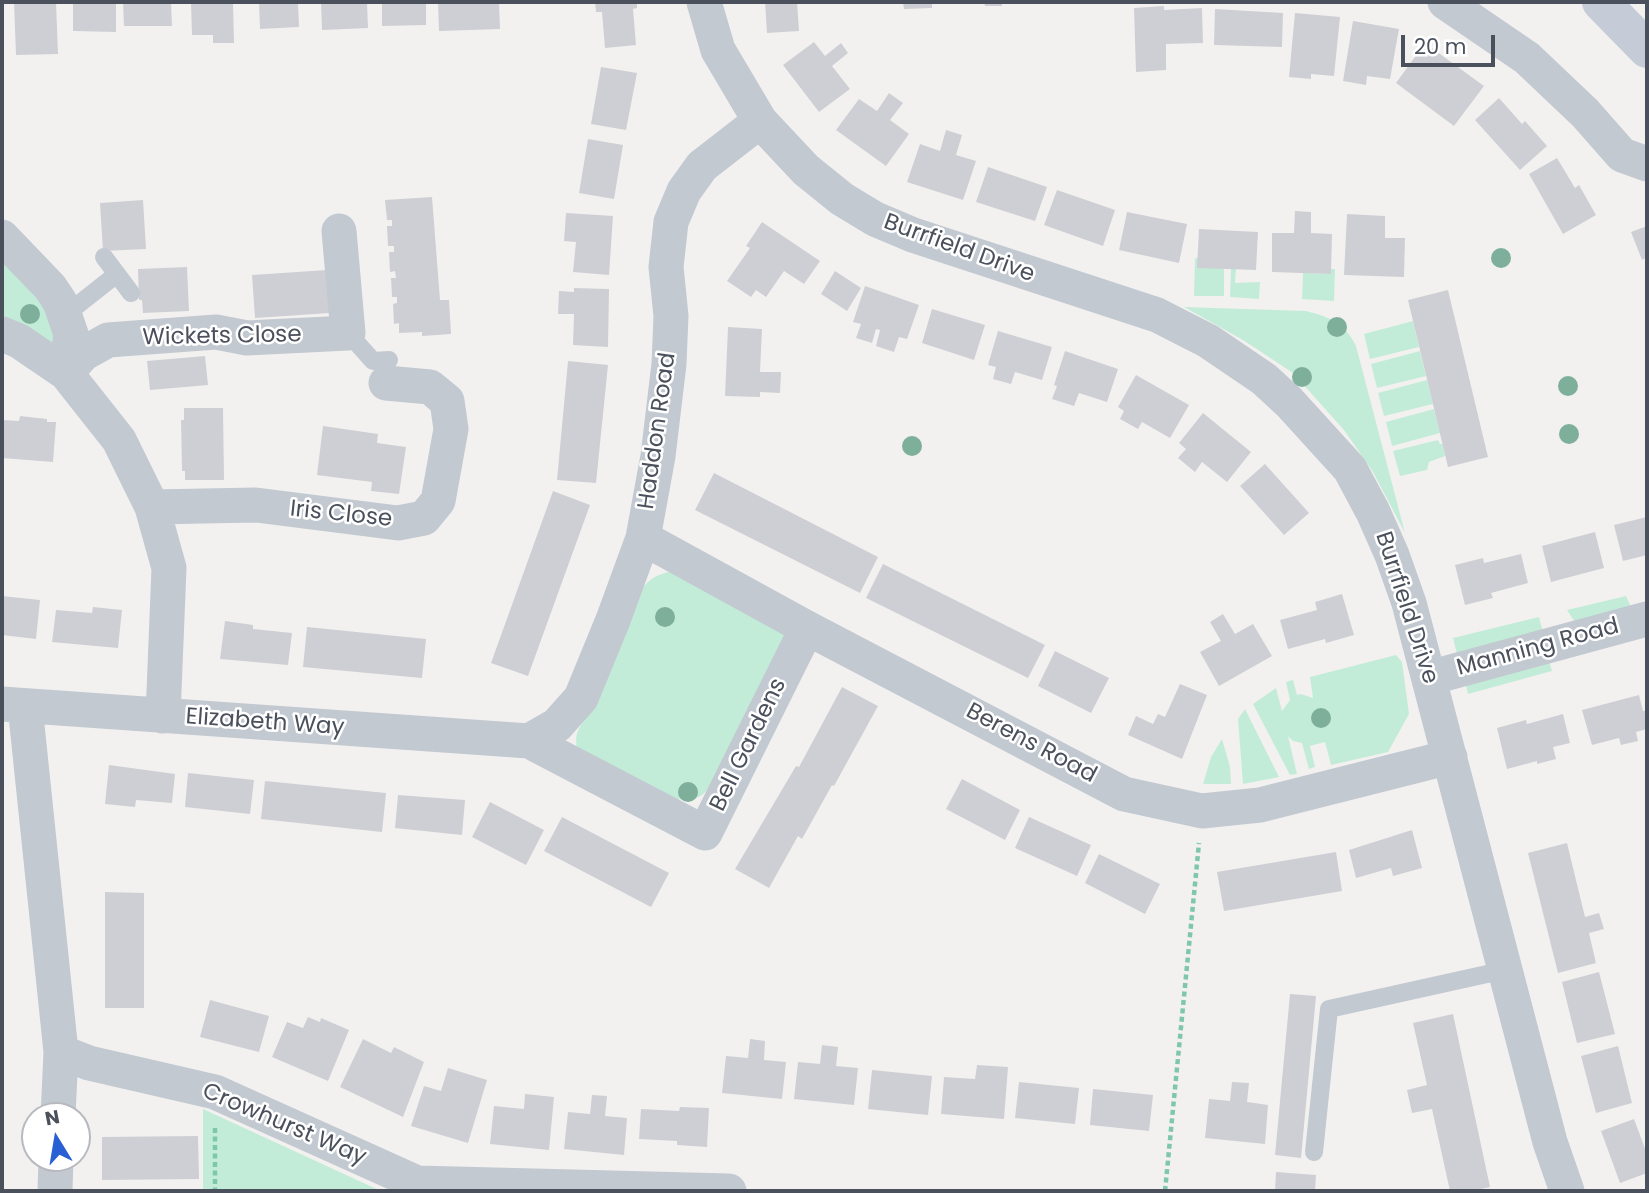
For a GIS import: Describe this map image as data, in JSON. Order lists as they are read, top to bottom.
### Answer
{
  "streets": {
    "street": [
      "Burrfield Drive",
      "Wickets Close",
      "Haddon Road",
      "Iris Close",
      "Manning Road",
      "Elizabeth Way",
      "Berens Road",
      "Bell Gardens",
      "Crowhurst Way"
    ]
  },
  "crossings": [
    ["Burrfield Drive", "Haddon Road"],
    ["Burrfield Drive", "Manning Road"],
    ["Burrfield Drive", "Berens Road"],
    ["Haddon Road", "Elizabeth Way"],
    ["Haddon Road", "Berens Road"],
    ["Haddon Road", "Bell Gardens"],
    ["Elizabeth Way", "Bell Gardens"],
    ["Berens Road", "Bell Gardens"]
  ],
  "scale_bar": "20 m",
  "north": "top"
}
